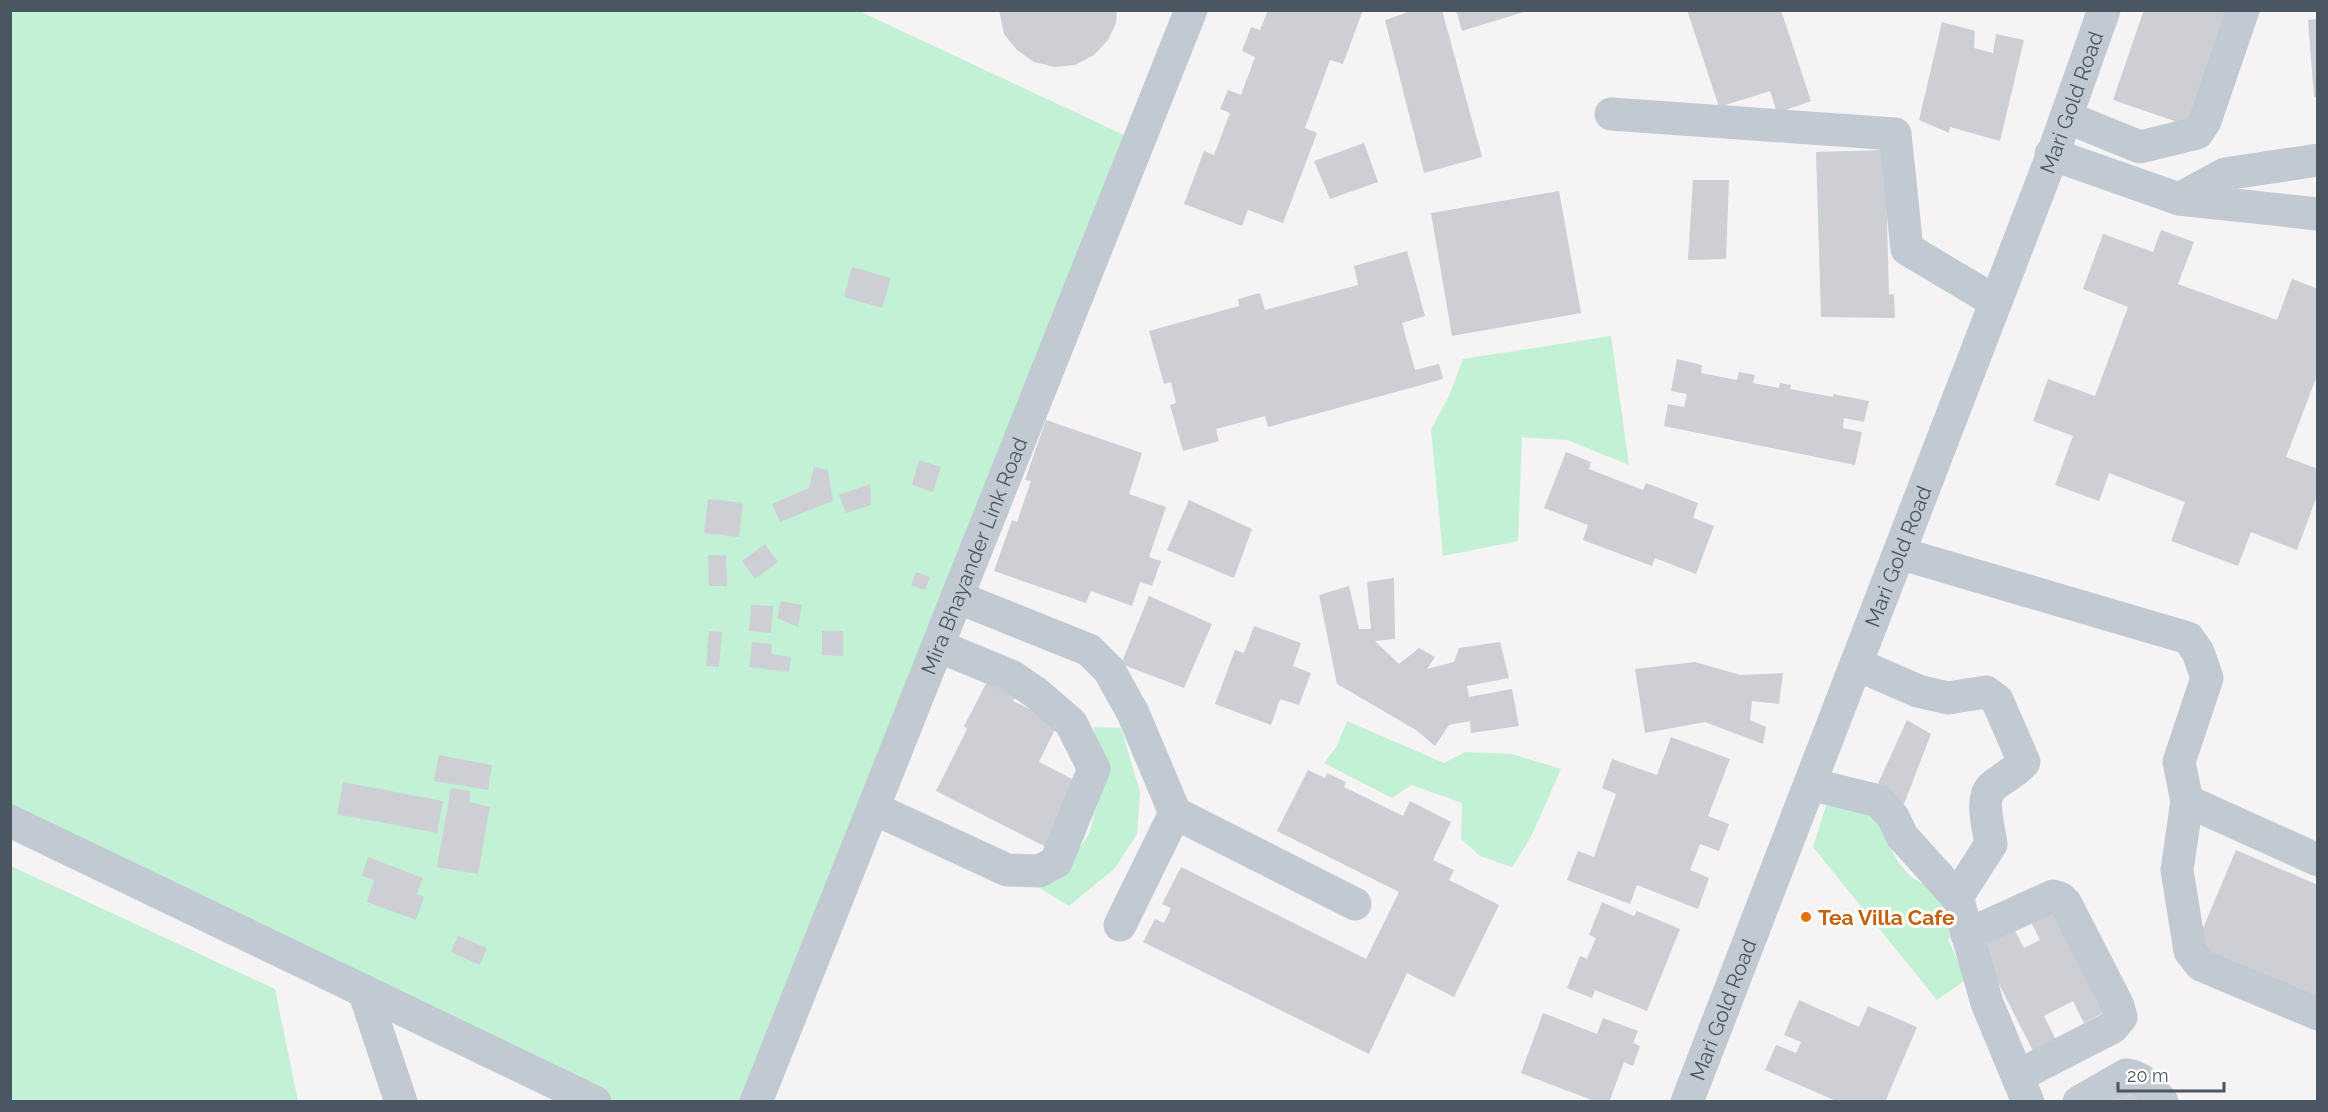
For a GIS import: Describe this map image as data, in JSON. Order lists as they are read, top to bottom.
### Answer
{
  "streets": {
    "street": ["Mari Gold Road", "Mira Bhayander Link Road"]
  },
  "places": ["Tea Villa Cafe"],
  "scale_bar": "20 m"
}
